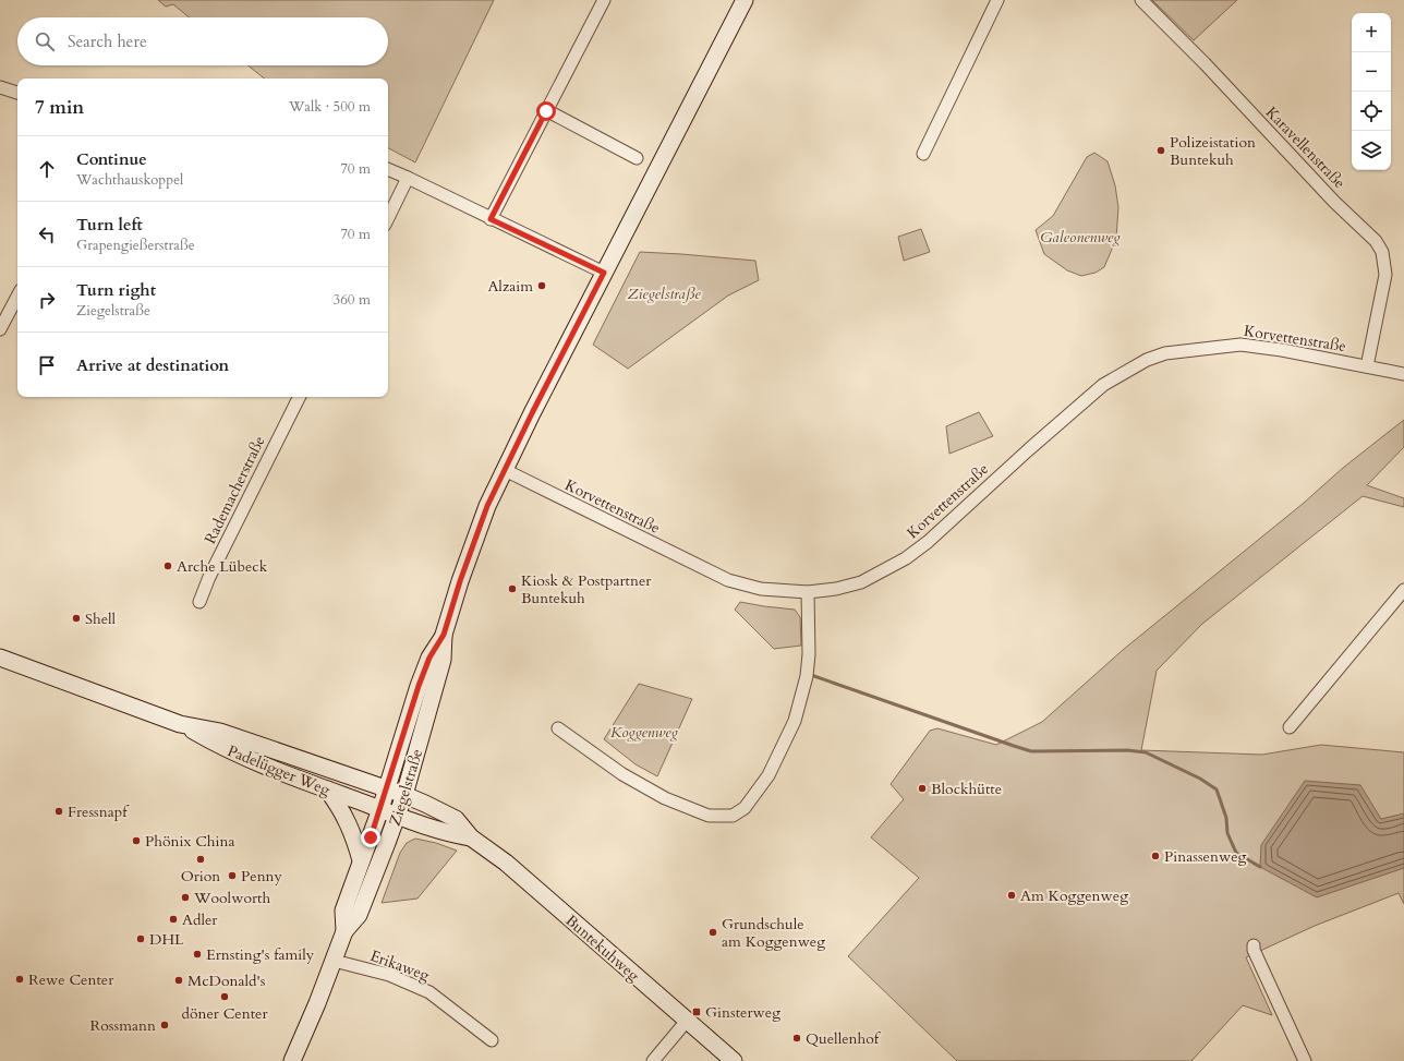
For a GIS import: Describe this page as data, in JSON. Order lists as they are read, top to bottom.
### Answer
{
  "streets": {
    "main road": ["Padelügger Weg", "Ziegelstraße", "Buntekuhweg"],
    "street": [
      "Karavellenstraße",
      "Korvettenstraße",
      "Rademacherstraße",
      "Erikaweg"
    ]
  },
  "crossings": [
    ["Karavellenstraße", "Korvettenstraße"],
    ["Korvettenstraße", "Ziegelstraße"],
    ["Padelügger Weg", "Ziegelstraße"],
    ["Padelügger Weg", "Buntekuhweg"],
    ["Ziegelstraße", "Buntekuhweg"],
    ["Ziegelstraße", "Erikaweg"]
  ],
  "parks": ["Galeonenweg", "Ziegelstraße", "Koggenweg"],
  "places": {
    "other": [
      "Polizeistation Buntekuh",
      "Alzaim",
      "Arche Lübeck",
      "Kiosk & Postpartner Buntekuh",
      "Shell",
      "Blockhütte",
      "Fressnapf",
      "Phönix China",
      "Pinassenweg",
      "Orion",
      "Penny",
      "Am Koggenweg",
      "Woolworth",
      "Adler",
      "Grundschule am Koggenweg",
      "DHL",
      "Ernsting's family",
      "Rewe Center",
      "McDonald's",
      "döner Center",
      "Rossmann",
      "Quellenhof"
    ],
    "transit": ["Ginsterweg"]
  },
  "page": {
    "map_buttons": ["+", "−"],
    "search": "Search here",
    "heading": ["7 min", "Walk · 500 m"],
    "list": [
      ["Continue", "Wachthauskoppel", "70 m"],
      ["Turn left", "Grapengießerstraße", "70 m"],
      ["Turn right", "Ziegelstraße", "360 m"],
      "Arrive at destination"
    ]
  }
}
